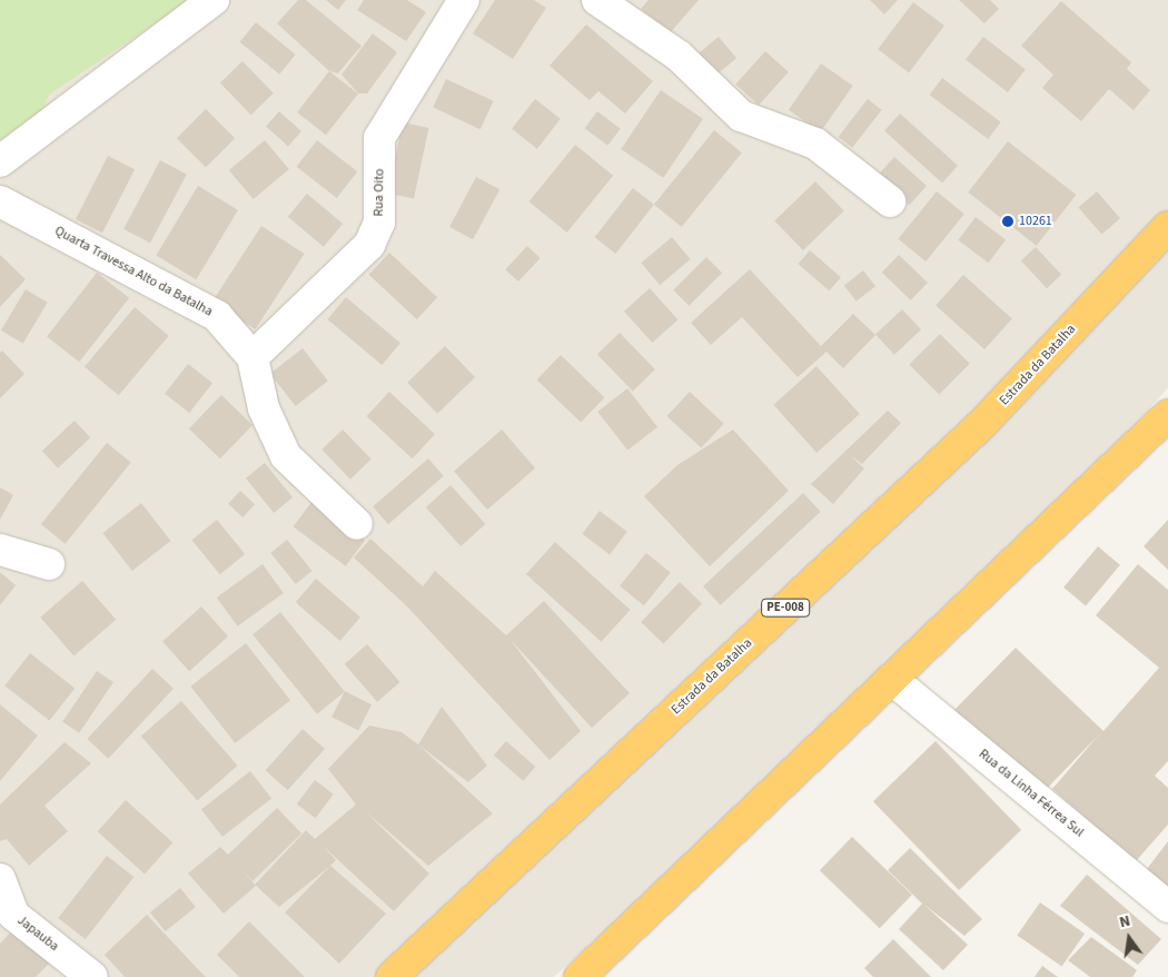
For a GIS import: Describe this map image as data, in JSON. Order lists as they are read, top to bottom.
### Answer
{
  "streets": {
    "highway": ["Estrada da Batalha", "PE-008"],
    "street": [
      "Rua Oito",
      "Quarta Travessa Alto da Batalha",
      "Rua da Linha Férrea Sul",
      "Japauba"
    ]
  },
  "crossings": [
    ["Rua Oito", "Quarta Travessa Alto da Batalha"]
  ],
  "places": ["10261"],
  "north": "top"
}
